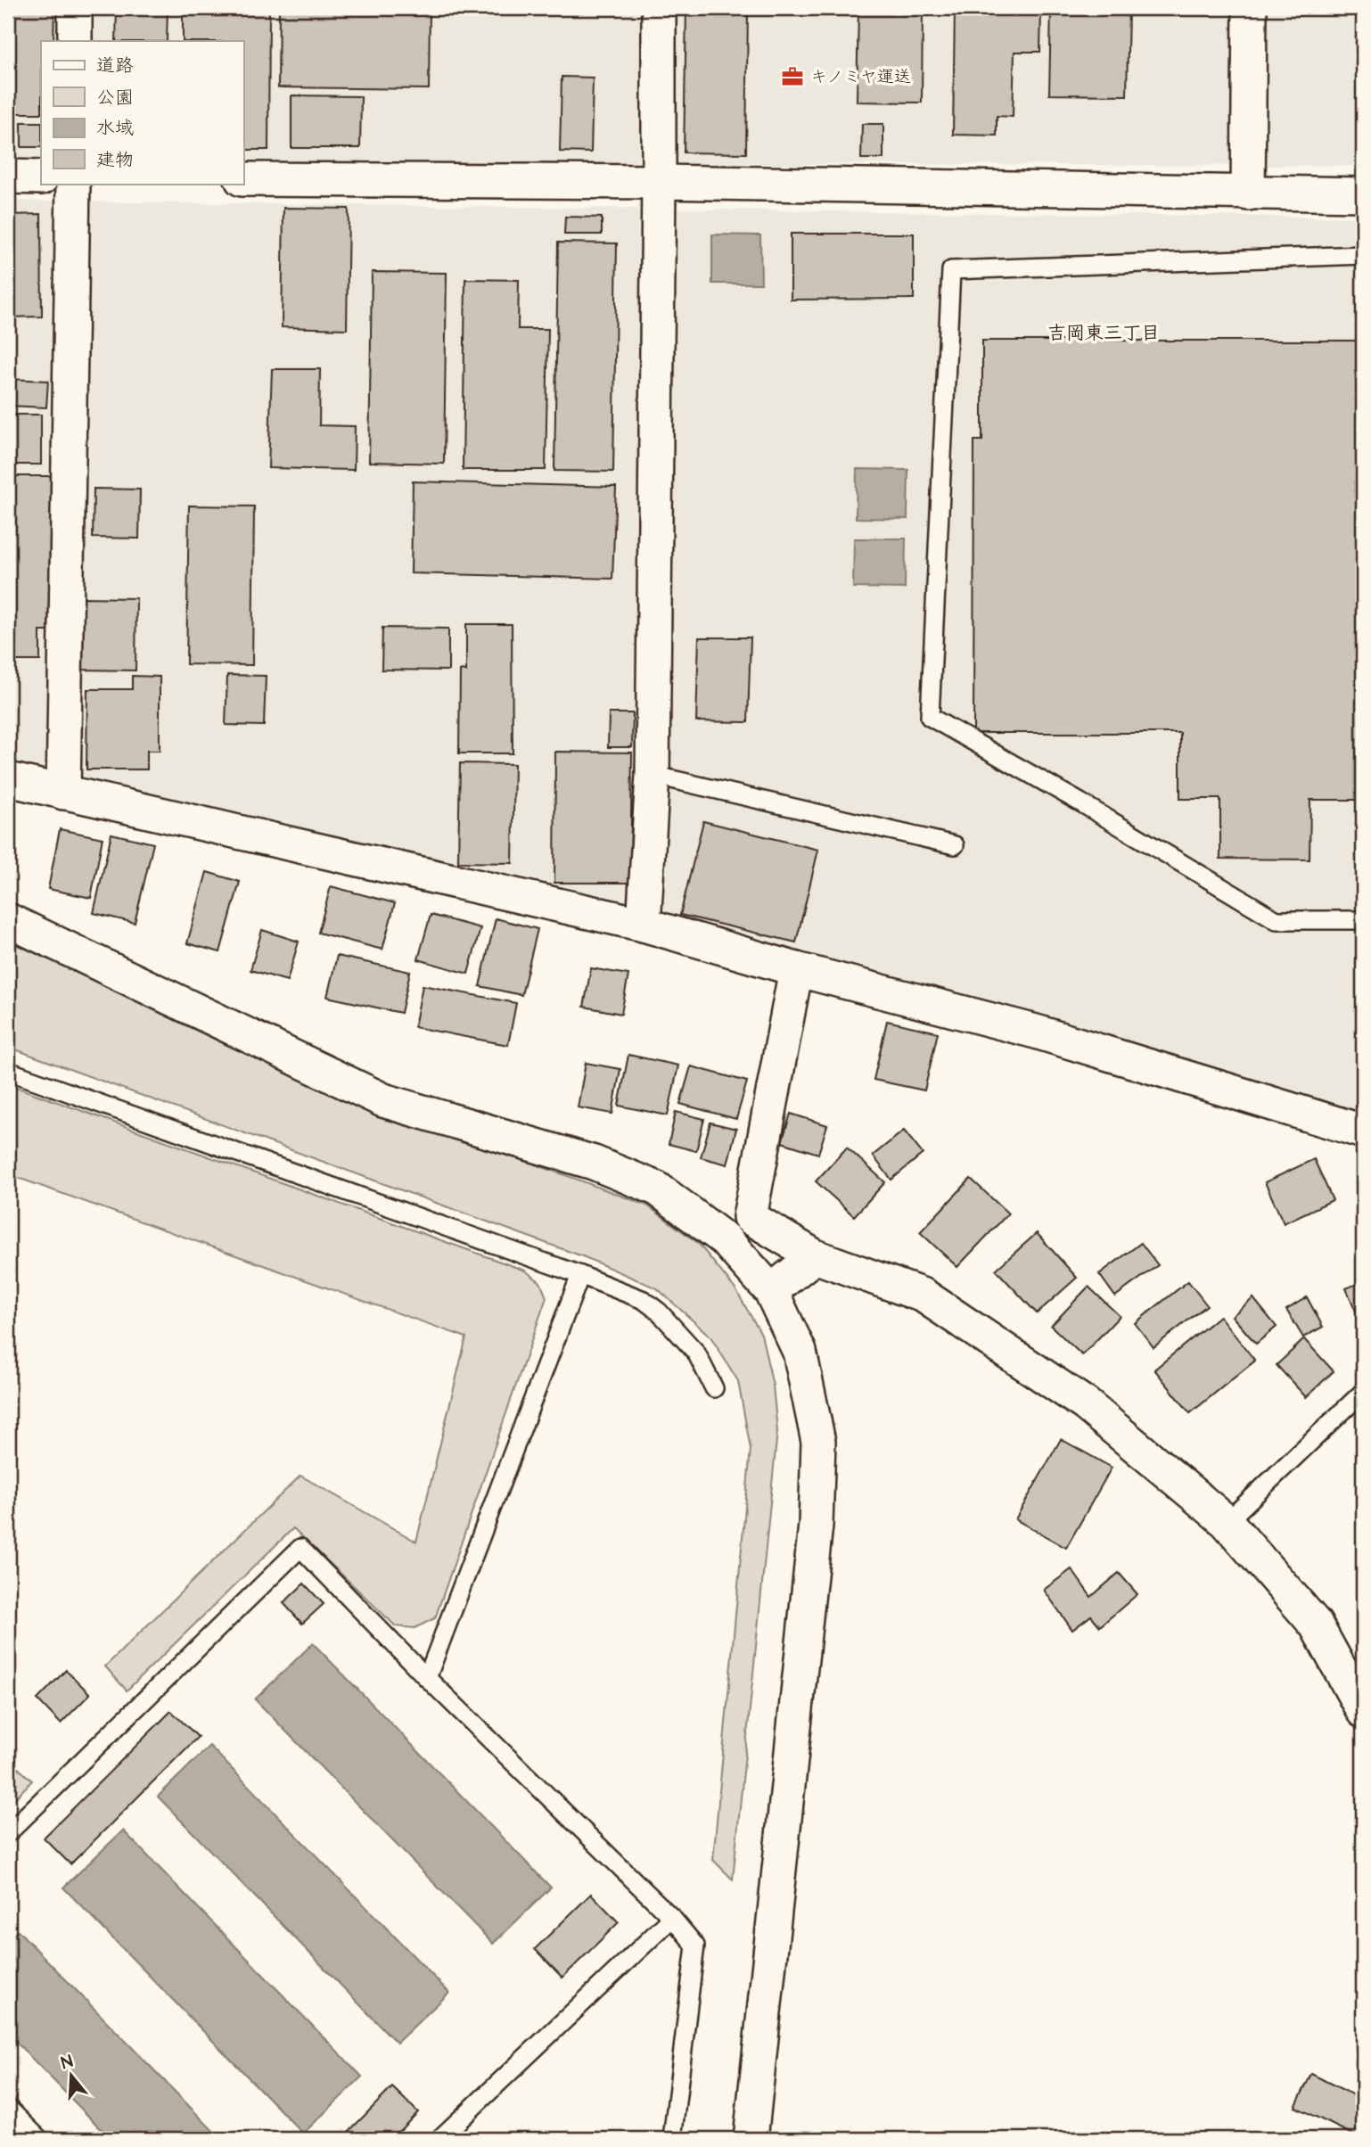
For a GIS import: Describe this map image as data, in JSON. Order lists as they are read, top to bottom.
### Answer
{
  "districts": ["吉岡東三丁目"],
  "places": {
    "office": ["キノミヤ運送"]
  },
  "legend": [
    "道路",
    "公園",
    "水域",
    "建物"
  ],
  "north": "top"
}
